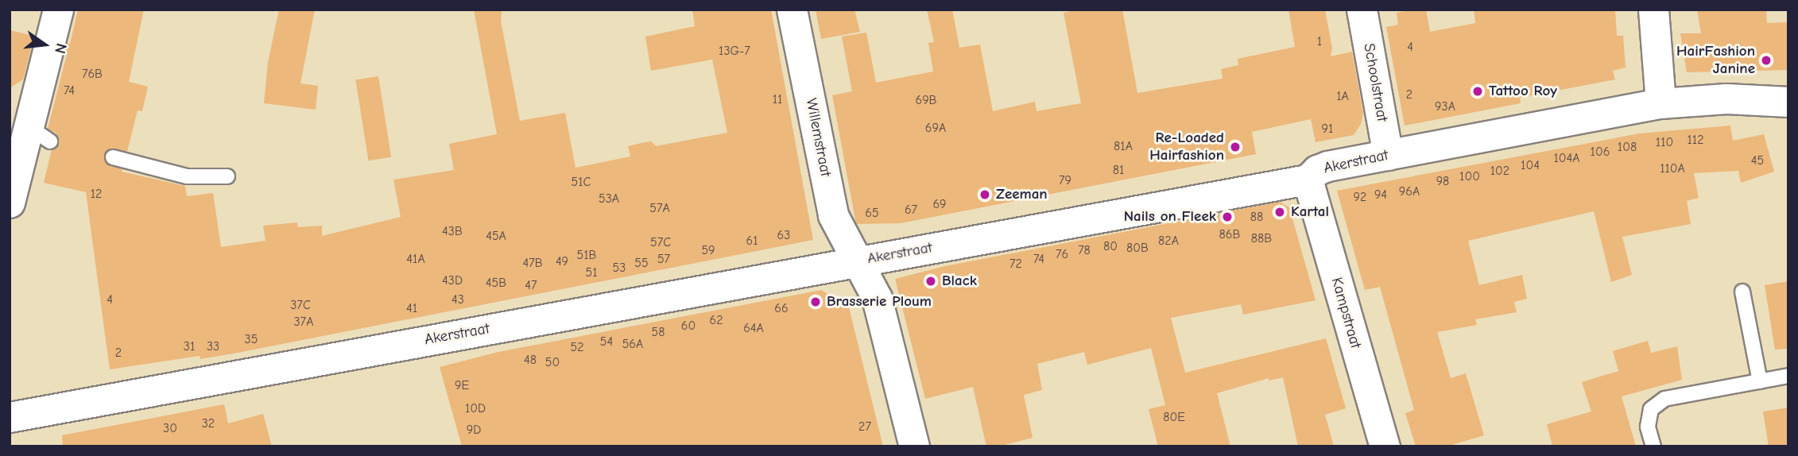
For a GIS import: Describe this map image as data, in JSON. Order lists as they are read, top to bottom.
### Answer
{
  "streets": {
    "street": [
      "Schoolstraat",
      "Willemstraat",
      "Akerstraat",
      "Kampstraat"
    ]
  },
  "crossings": [
    ["Schoolstraat", "Akerstraat"],
    ["Willemstraat", "Akerstraat"],
    ["Akerstraat", "Kampstraat"]
  ],
  "places": [
    "HairFashion Janine",
    "Tattoo Roy",
    "Re-Loaded Hairfashion",
    "Zeeman",
    "Kartal",
    "Nails on Fleek",
    "Black",
    "Brasserie Ploum"
  ],
  "house_numbers": [
    "1",
    "4",
    "13G-7",
    "76B",
    "74",
    "2",
    "1A",
    "11",
    "69B",
    "93A",
    "69A",
    "91",
    "112",
    "110",
    "81A",
    "108",
    "106",
    "104A",
    "45",
    "104",
    "110A",
    "81",
    "102",
    "100",
    "79",
    "98",
    "51C",
    "96A",
    "12",
    "94",
    "92",
    "53A",
    "69",
    "57A",
    "67",
    "65",
    "88",
    "43B",
    "86B",
    "63",
    "45A",
    "88B",
    "61",
    "82A",
    "57C",
    "80",
    "80B",
    "59",
    "78",
    "76",
    "51B",
    "41A",
    "57",
    "74",
    "49",
    "47B",
    "55",
    "72",
    "53",
    "51",
    "43D",
    "45B",
    "47",
    "4",
    "43",
    "37C",
    "41",
    "66",
    "62",
    "37A",
    "60",
    "64A",
    "58",
    "35",
    "54",
    "56A",
    "31",
    "33",
    "52",
    "2",
    "48",
    "50",
    "9E",
    "10D",
    "80E",
    "32",
    "27",
    "30",
    "9D"
  ],
  "north": "right"
}
